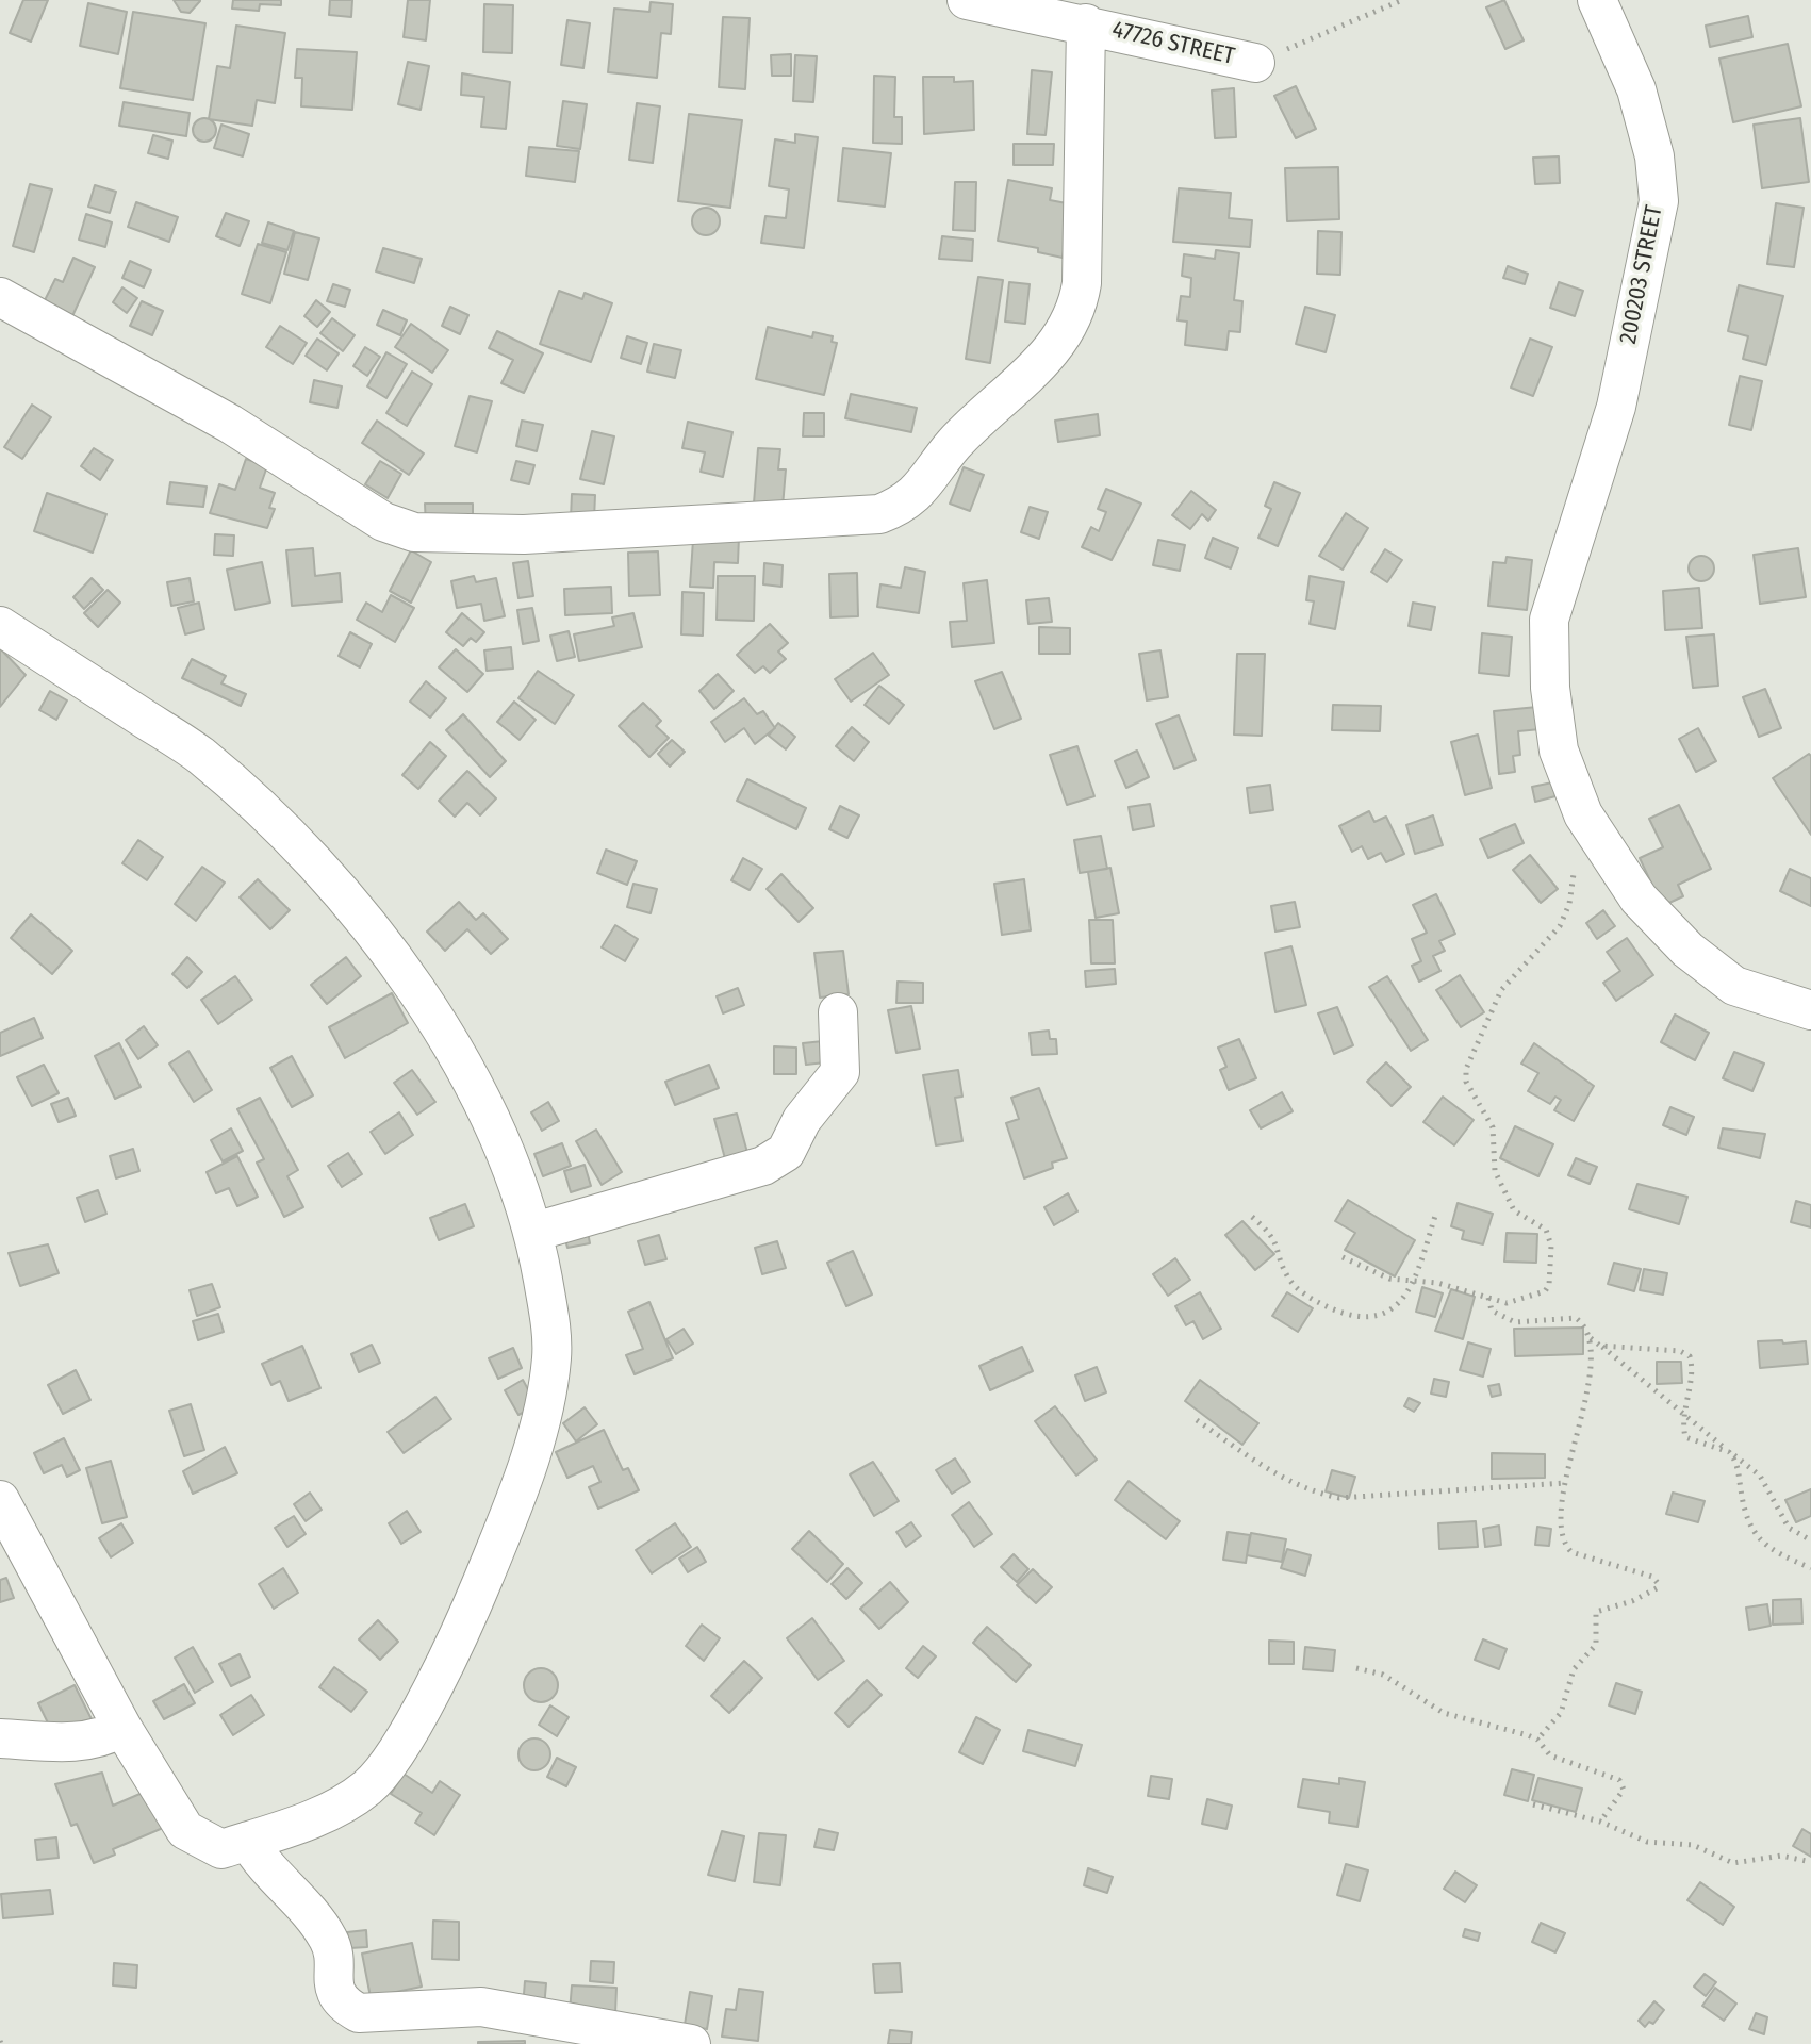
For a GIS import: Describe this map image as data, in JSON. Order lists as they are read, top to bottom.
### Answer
{
  "streets": {
    "street": ["47726 STREET", "200203 STREET"]
  }
}
